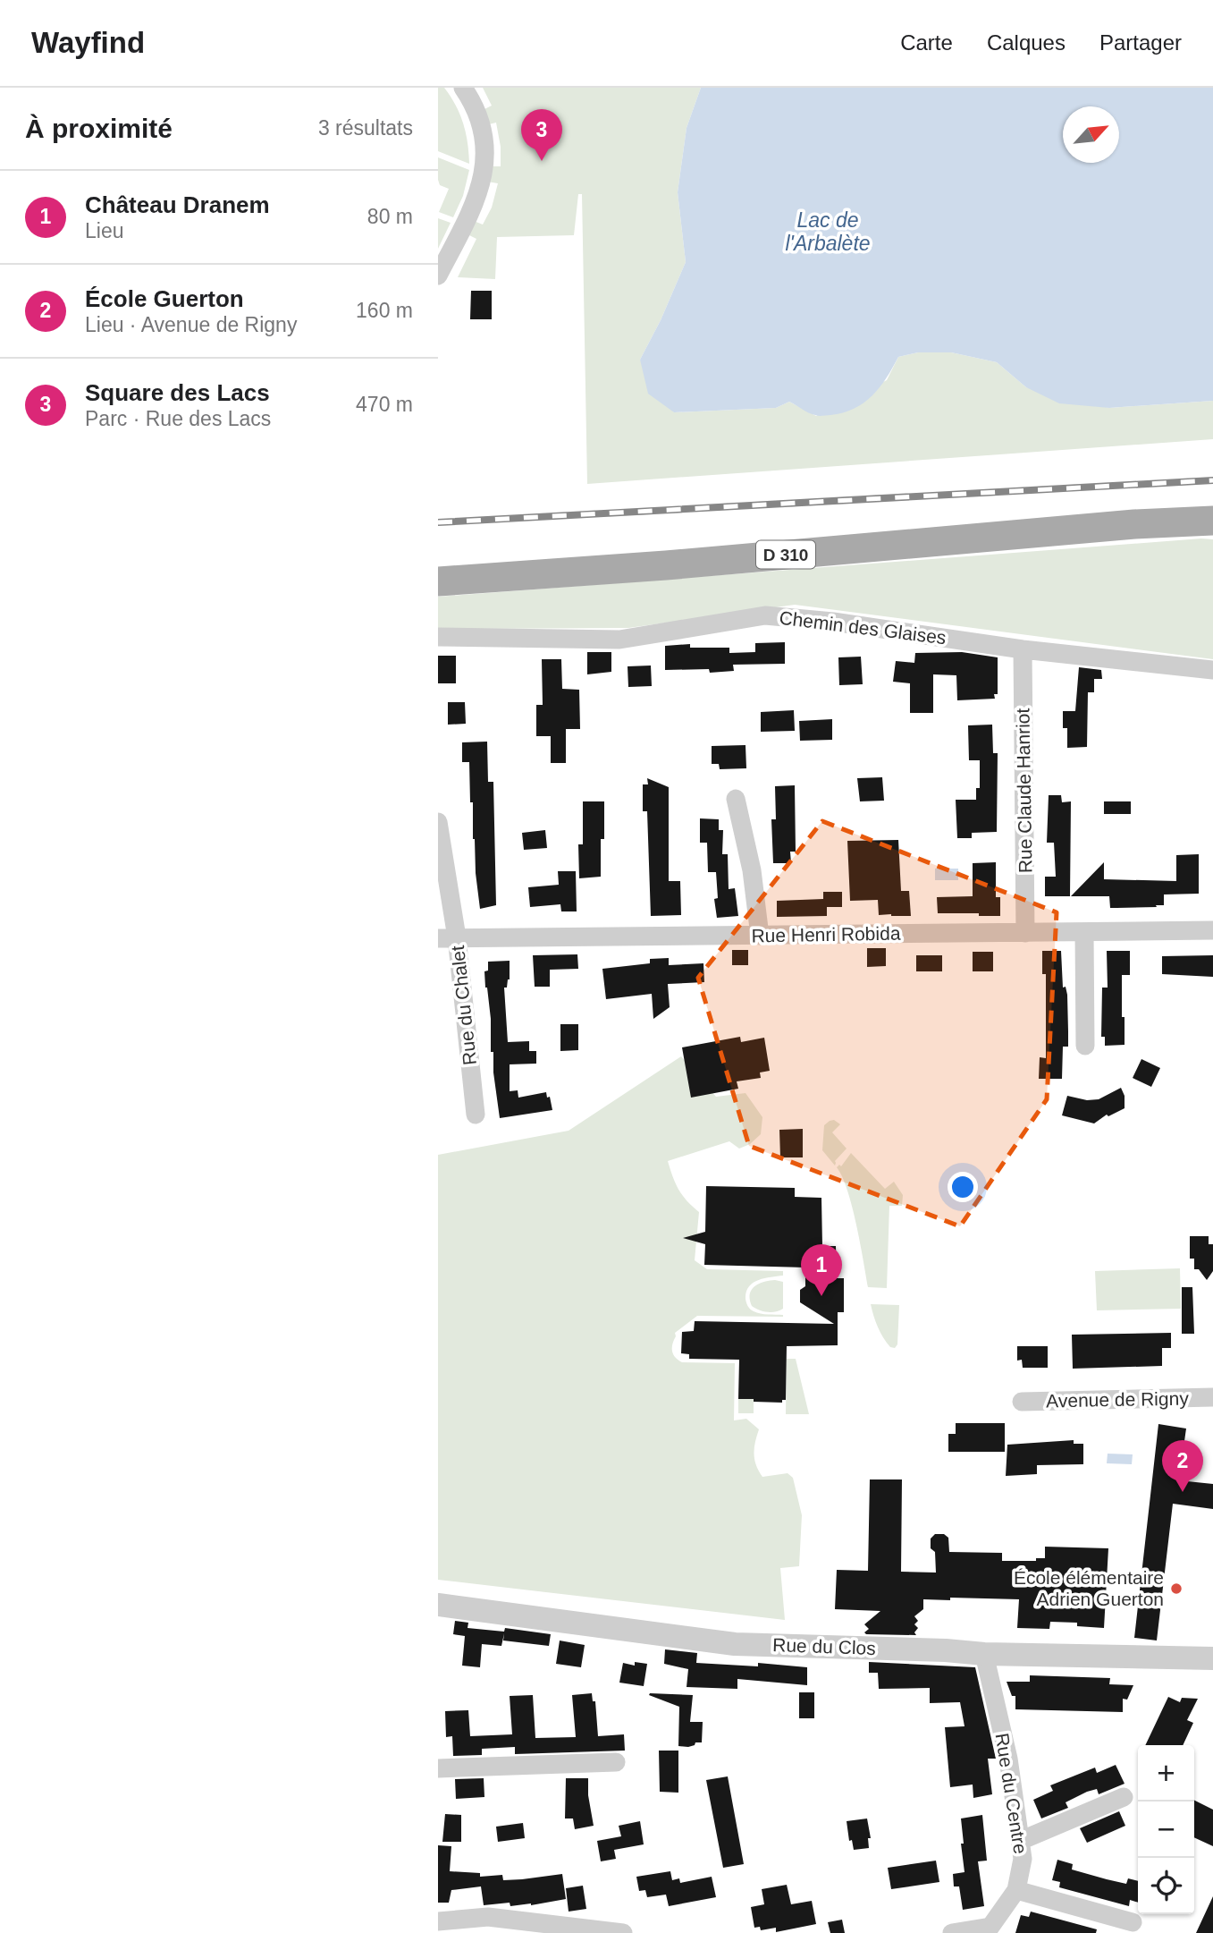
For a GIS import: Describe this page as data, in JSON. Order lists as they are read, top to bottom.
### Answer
{
  "streets": {
    "main road": ["D 310"],
    "street": [
      "Chemin des Glaises",
      "Rue Claude Hanriot",
      "Rue Henri Robida",
      "Rue du Chalet",
      "Avenue de Rigny",
      "Rue du Clos",
      "Rue du Centre"
    ]
  },
  "crossings": [
    ["Chemin des Glaises", "Rue Claude Hanriot"],
    ["Rue Claude Hanriot", "Rue Henri Robida"],
    ["Rue Henri Robida", "Rue du Chalet"],
    ["Rue du Clos", "Rue du Centre"]
  ],
  "water": ["Lac de l'Arbalète"],
  "places": ["École élémentaire Adrien Guerton"],
  "north": "top right",
  "page": {
    "header": "Wayfind",
    "nav": ["Carte", "Calques", "Partager"],
    "heading": ["À proximité", "3 résultats"],
    "pins": ["3", "1", "2"],
    "list": [
      {
        "mark": "1",
        "name": "Château Dranem",
        "note": "Lieu",
        "value": "80 m"
      },
      {
        "mark": "2",
        "name": "École Guerton",
        "note": "Lieu · Avenue de Rigny",
        "value": "160 m"
      },
      {
        "mark": "3",
        "name": "Square des Lacs",
        "note": "Parc · Rue des Lacs",
        "value": "470 m"
      }
    ],
    "map_buttons": ["+", "−"]
  }
}
